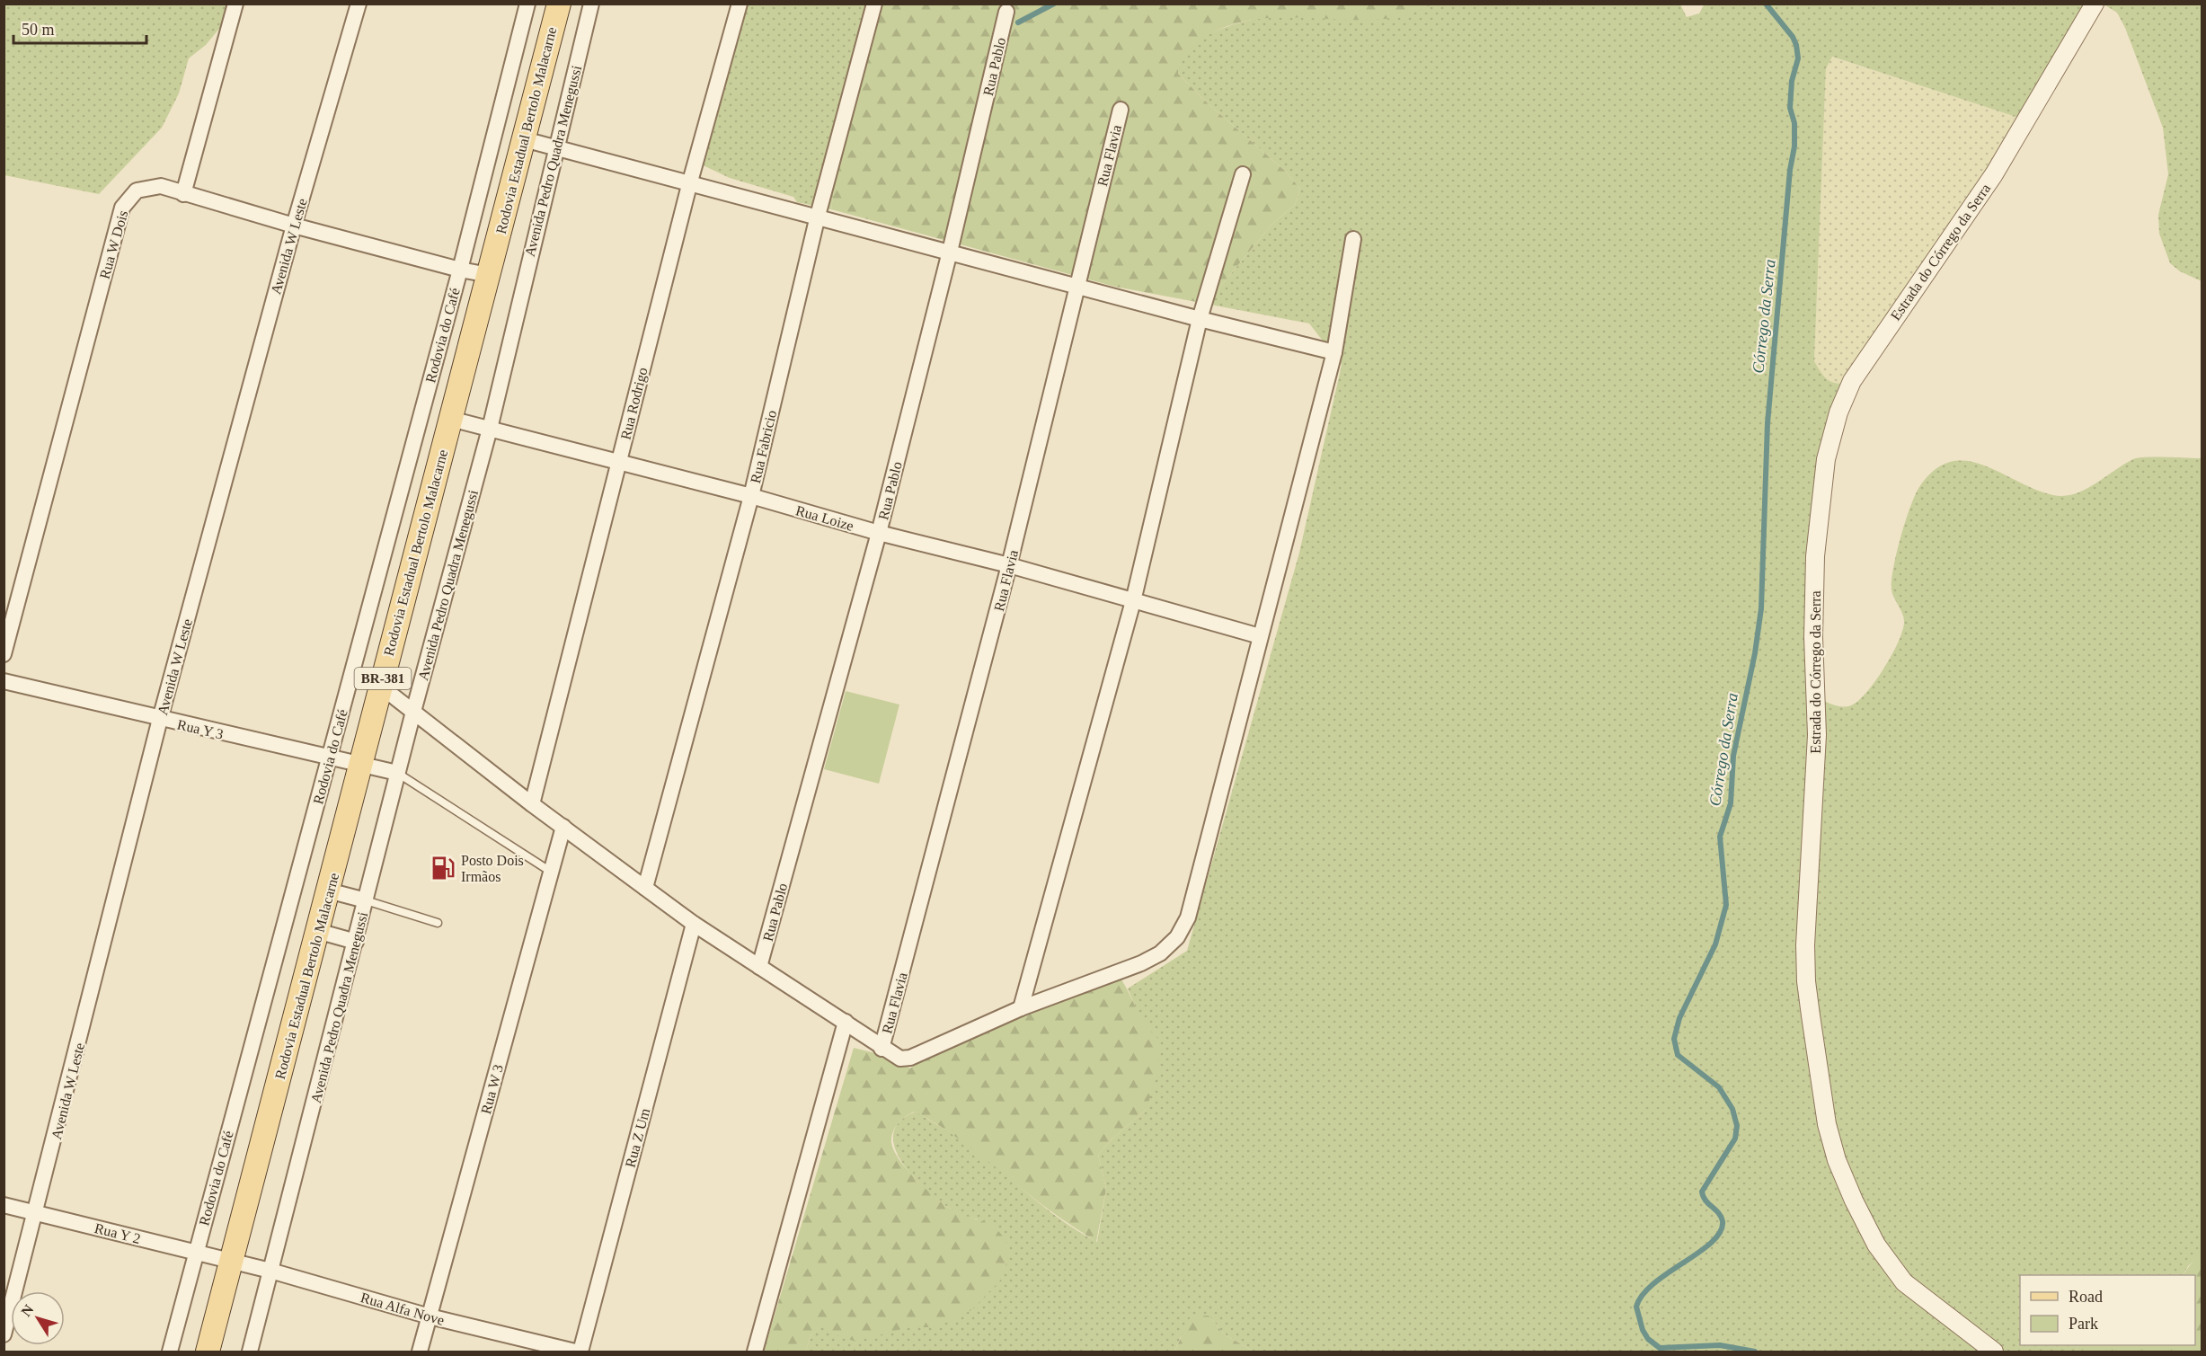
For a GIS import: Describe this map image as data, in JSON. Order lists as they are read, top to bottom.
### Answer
{
  "streets": {
    "main road": ["Rodovia Estadual Bertolo Malacarne", "BR-381"],
    "street": [
      "Rua Pablo",
      "Rua Flavia",
      "Avenida Pedro Quadra Menegussi",
      "Rua W Dois",
      "Avenida W Leste",
      "Estrada do Córrego da Serra",
      "Rodovia do Café",
      "Rua Rodrigo",
      "Rua Fabricio",
      "Rua Loize",
      "Rua Y 3",
      "Rua W 3",
      "Rua Z Um",
      "Rua Y 2",
      "Rua Alfa Nove"
    ]
  },
  "crossings": [
    ["Rua Pablo", "Rua Loize"],
    ["Rodovia Estadual Bertolo Malacarne", "Rua W Dois"],
    ["Rodovia Estadual Bertolo Malacarne", "Rua Loize"],
    ["Rodovia Estadual Bertolo Malacarne", "Rua Y 3"],
    ["Rodovia Estadual Bertolo Malacarne", "Rua Y 2"],
    ["Rodovia Estadual Bertolo Malacarne", "Rua Alfa Nove"],
    ["Rua Flavia", "Rua Loize"],
    ["Avenida Pedro Quadra Menegussi", "Rua Loize"],
    ["Avenida Pedro Quadra Menegussi", "Rua Y 3"],
    ["Avenida Pedro Quadra Menegussi", "Rua Alfa Nove"],
    ["Rua W Dois", "Avenida W Leste"],
    ["Rua W Dois", "Rodovia do Café"],
    ["Avenida W Leste", "Rua Y 3"],
    ["Avenida W Leste", "Rua Y 2"],
    ["Rodovia do Café", "Rua Y 3"],
    ["Rodovia do Café", "Rua Y 2"],
    ["Rua Rodrigo", "Rua Loize"],
    ["Rua Fabricio", "Rua Loize"],
    ["Rua W 3", "Rua Alfa Nove"],
    ["Rua Y 2", "Rua Alfa Nove"]
  ],
  "water": ["Córrego da Serra"],
  "places": {
    "fuel station": ["Posto Dois Irmãos"]
  },
  "legend": ["Road", "Park"],
  "scale_bar": "50 m",
  "north": "top left"
}
